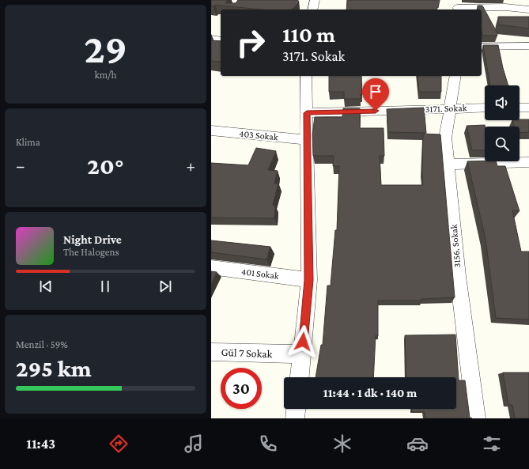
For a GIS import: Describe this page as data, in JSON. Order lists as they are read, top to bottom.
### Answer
{
  "streets": {
    "street": [
      "3171. Sokak",
      "403 Sokak",
      "3156. Sokak",
      "401 Sokak",
      "Gül 7 Sokak"
    ]
  },
  "crossings": [
    ["3171. Sokak", "3156. Sokak"]
  ],
  "page": {
    "tile": [
      ["29", "km/h"],
      "Klima",
      ["Menzil · 59%", "295 km"]
    ],
    "turn": ["110 m", "3171. Sokak"],
    "heat": ["−", "20°", "+"],
    "song": ["Night Drive", "The Halogens"],
    "limit": "30",
    "trip": "11:44 · 1 dk · 140 m",
    "tabs": "11:43"
  }
}
